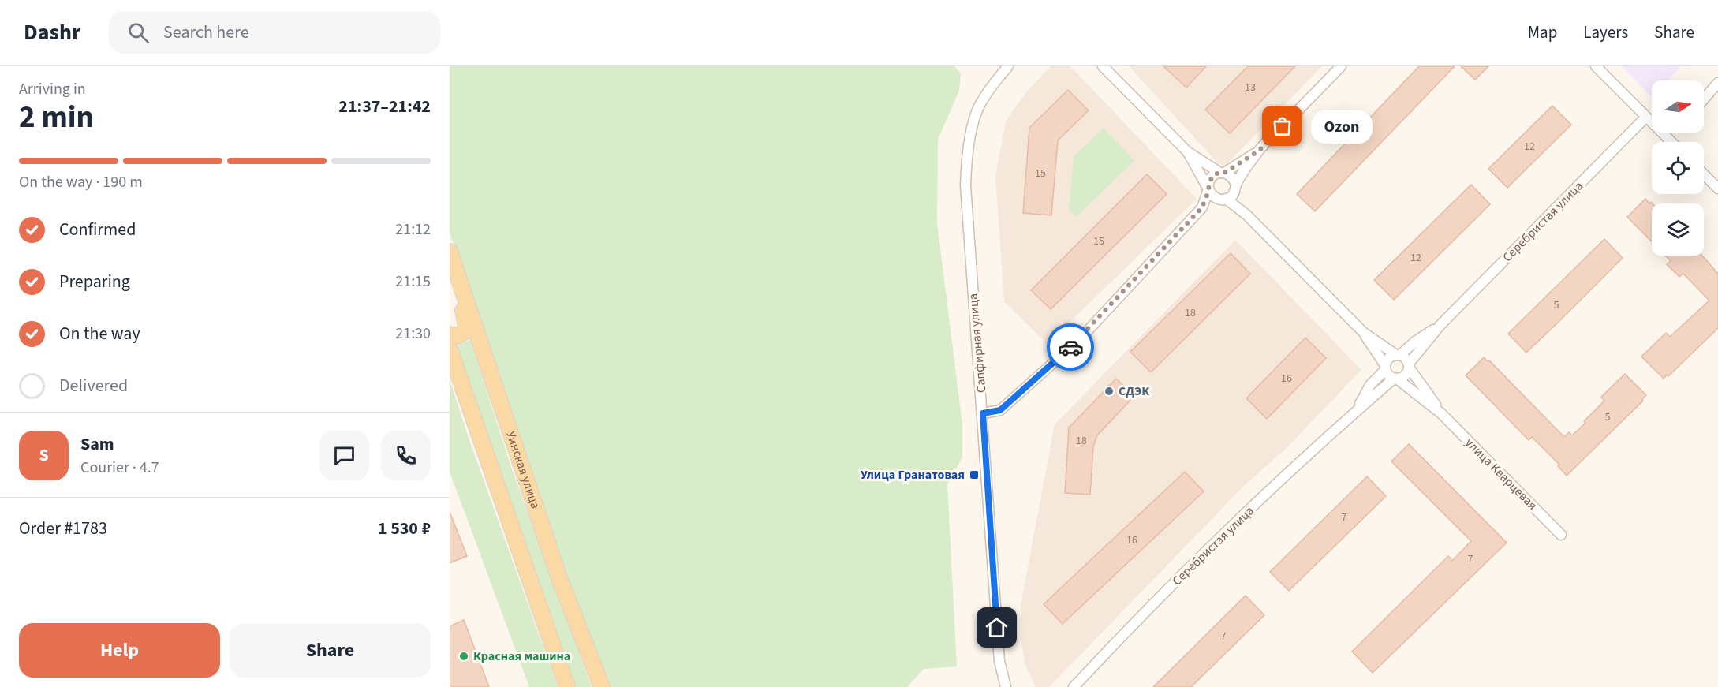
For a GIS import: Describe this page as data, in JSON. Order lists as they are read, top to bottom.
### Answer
{
  "streets": {
    "main road": ["Уинская улица"],
    "street": ["Серебристая улица", "Сапфирная улица", "улица Кварцевая"]
  },
  "places": {
    "other": ["Ozon", "СДЭК", "Красная машина"],
    "transit": ["Улица Гранатовая"]
  },
  "house_numbers": [
    "13",
    "12",
    "15",
    "15",
    "12",
    "5",
    "18",
    "16",
    "5",
    "18",
    "7",
    "16",
    "7",
    "7"
  ],
  "north": "right",
  "page": {
    "header": "Dashr",
    "search": "Search here",
    "nav": ["Map", "Layers", "Share"],
    "heading": ["2 min", "Arriving in", "21:37–21:42"],
    "panel": [
      "Sam",
      "Courier · 4.7",
      "Order #1783",
      "1 530 ₽"
    ],
    "bubble": "Ozon",
    "bar": "On the way · 190 m",
    "list": [
      ["Confirmed", "21:12"],
      ["Preparing", "21:15"],
      ["On the way", "21:30"],
      "Delivered"
    ],
    "round": "S",
    "buttons": ["Help", "Share"]
  }
}
